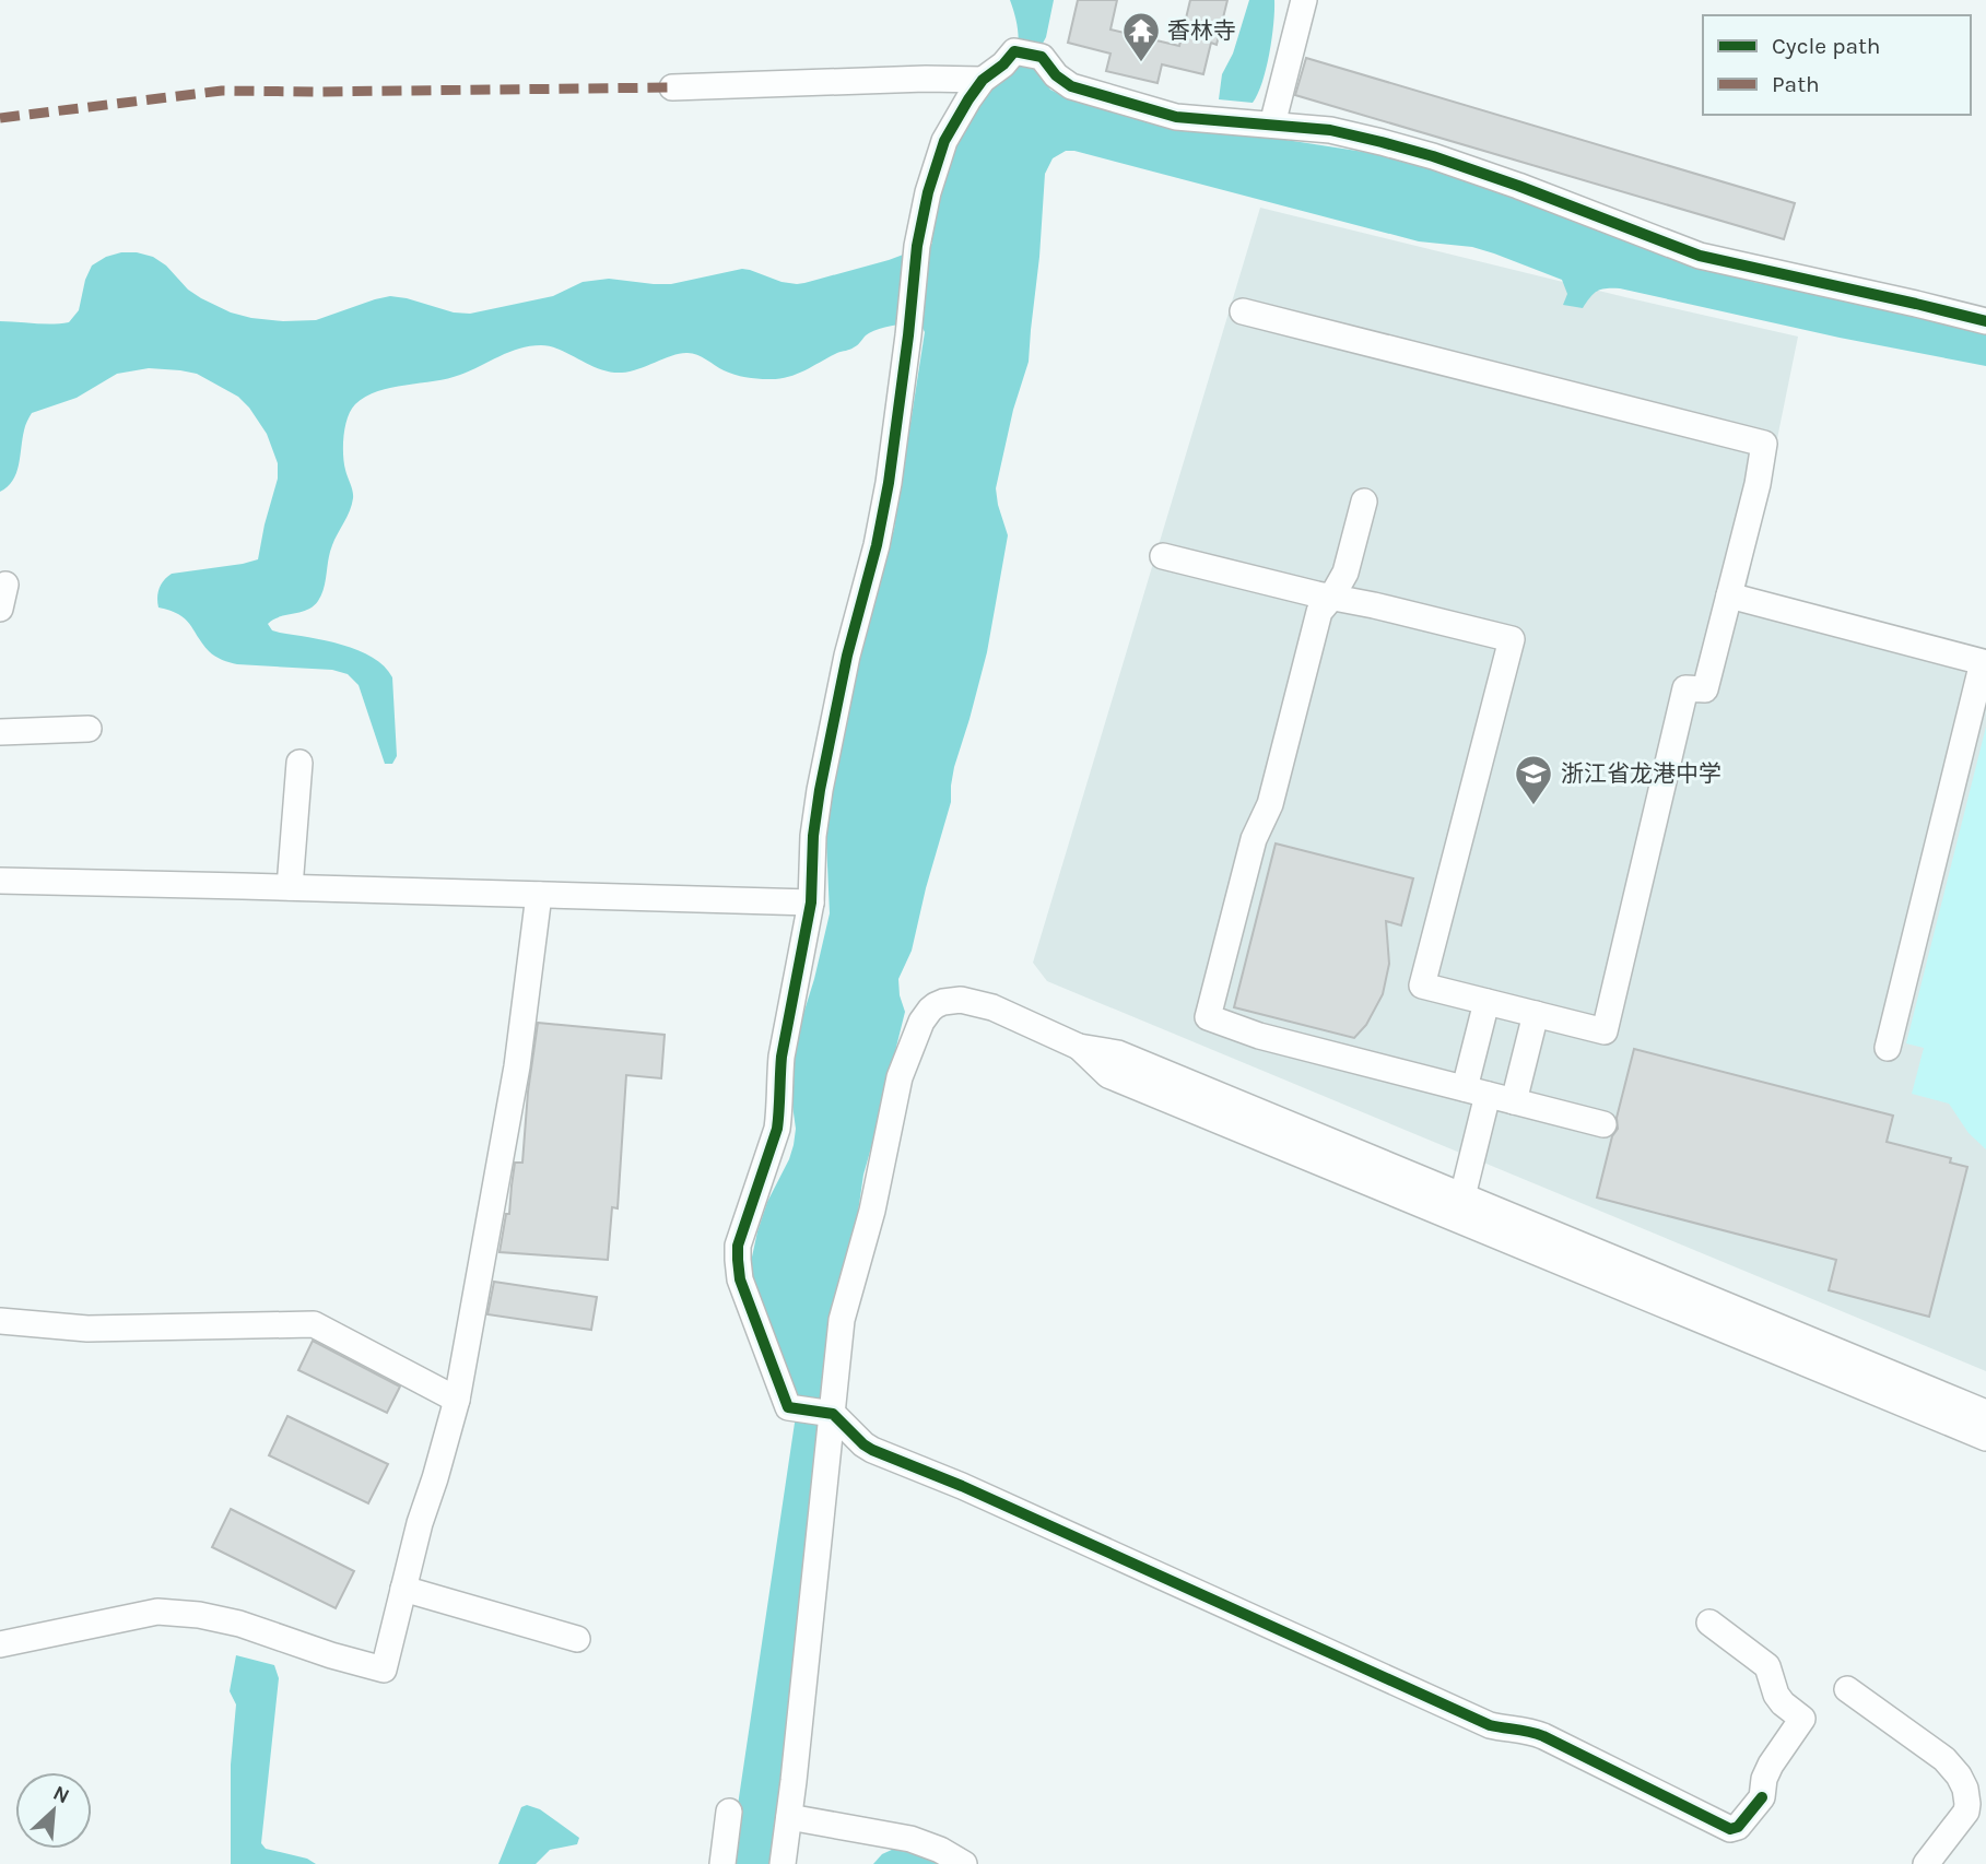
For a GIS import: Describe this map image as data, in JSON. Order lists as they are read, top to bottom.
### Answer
{
  "places": {
    "temple": ["香林寺"],
    "school or university": ["浙江省龙港中学"]
  },
  "legend": ["Cycle path", "Path"],
  "north": "top right"
}
